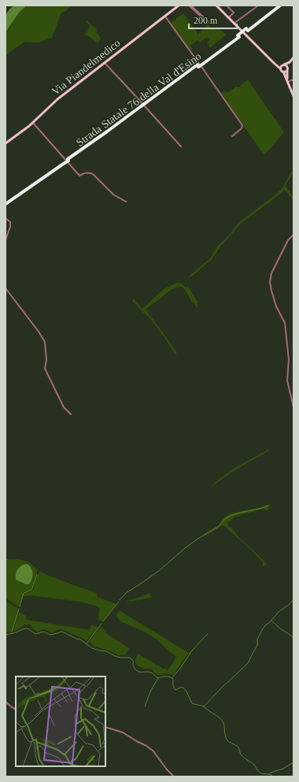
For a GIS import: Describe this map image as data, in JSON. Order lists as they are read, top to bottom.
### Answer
{
  "streets": {
    "highway": ["Strada Statale 76 della Val d'Esino"],
    "main road": ["Via Piandelmedico"]
  },
  "scale_bar": "200 m"
}
